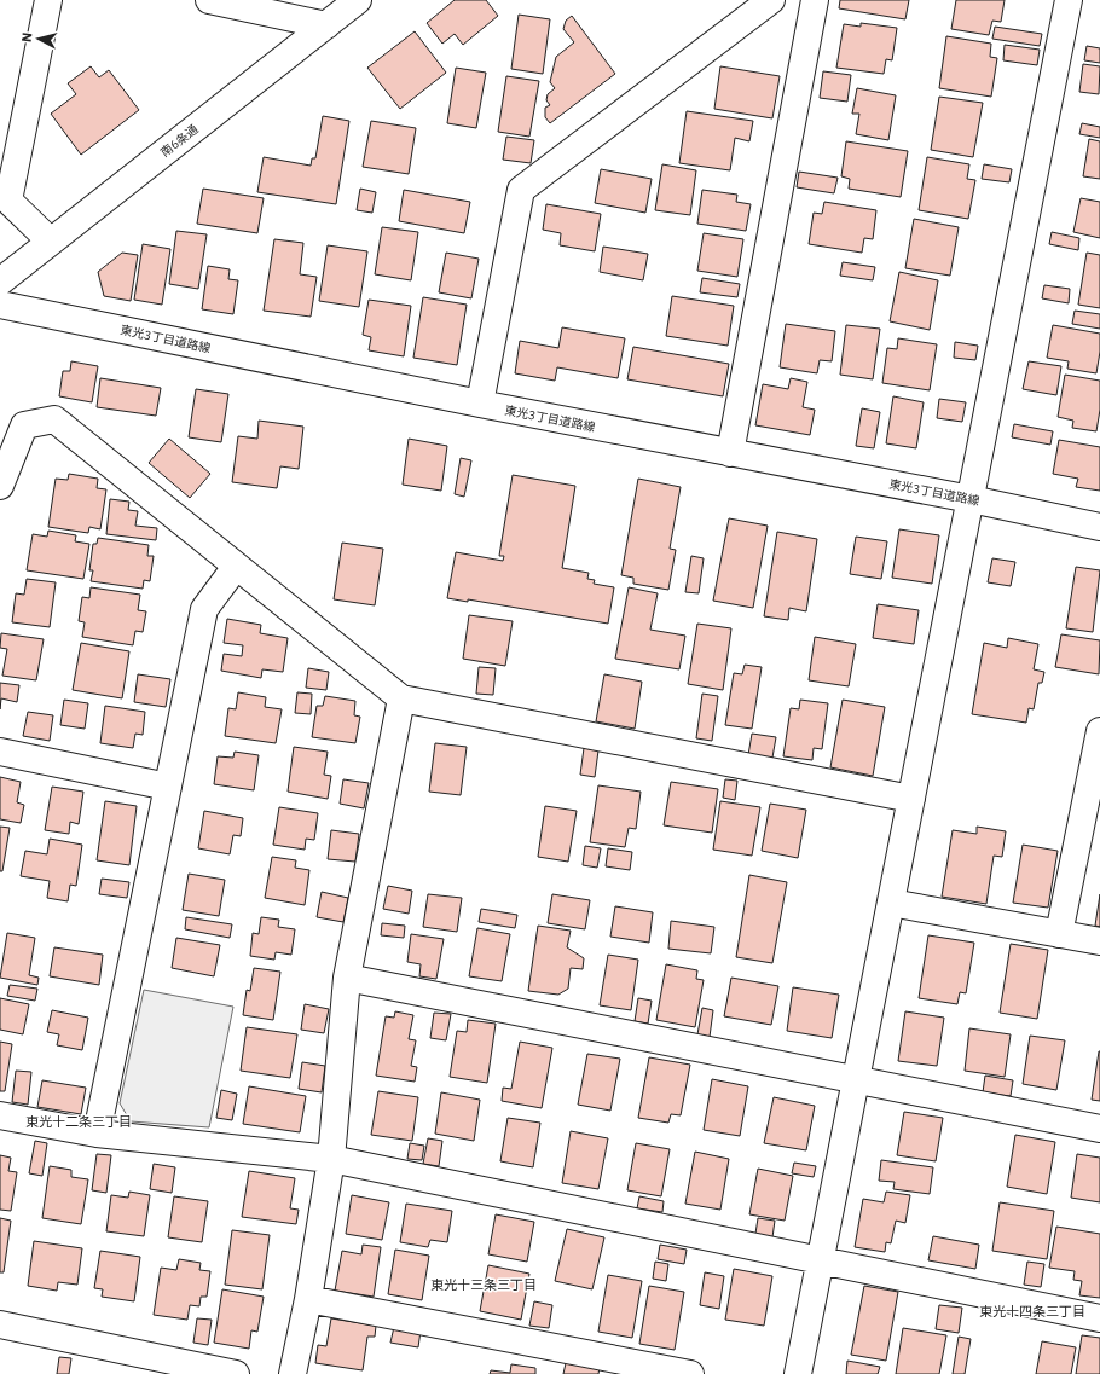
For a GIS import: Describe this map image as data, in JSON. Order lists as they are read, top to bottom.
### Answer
{
  "streets": {
    "street": ["南6条通", "東光3丁目道路線"]
  },
  "districts": ["東光十二条三丁目", "東光十三条三丁目", "東光十四条三丁目"],
  "north": "left"
}
